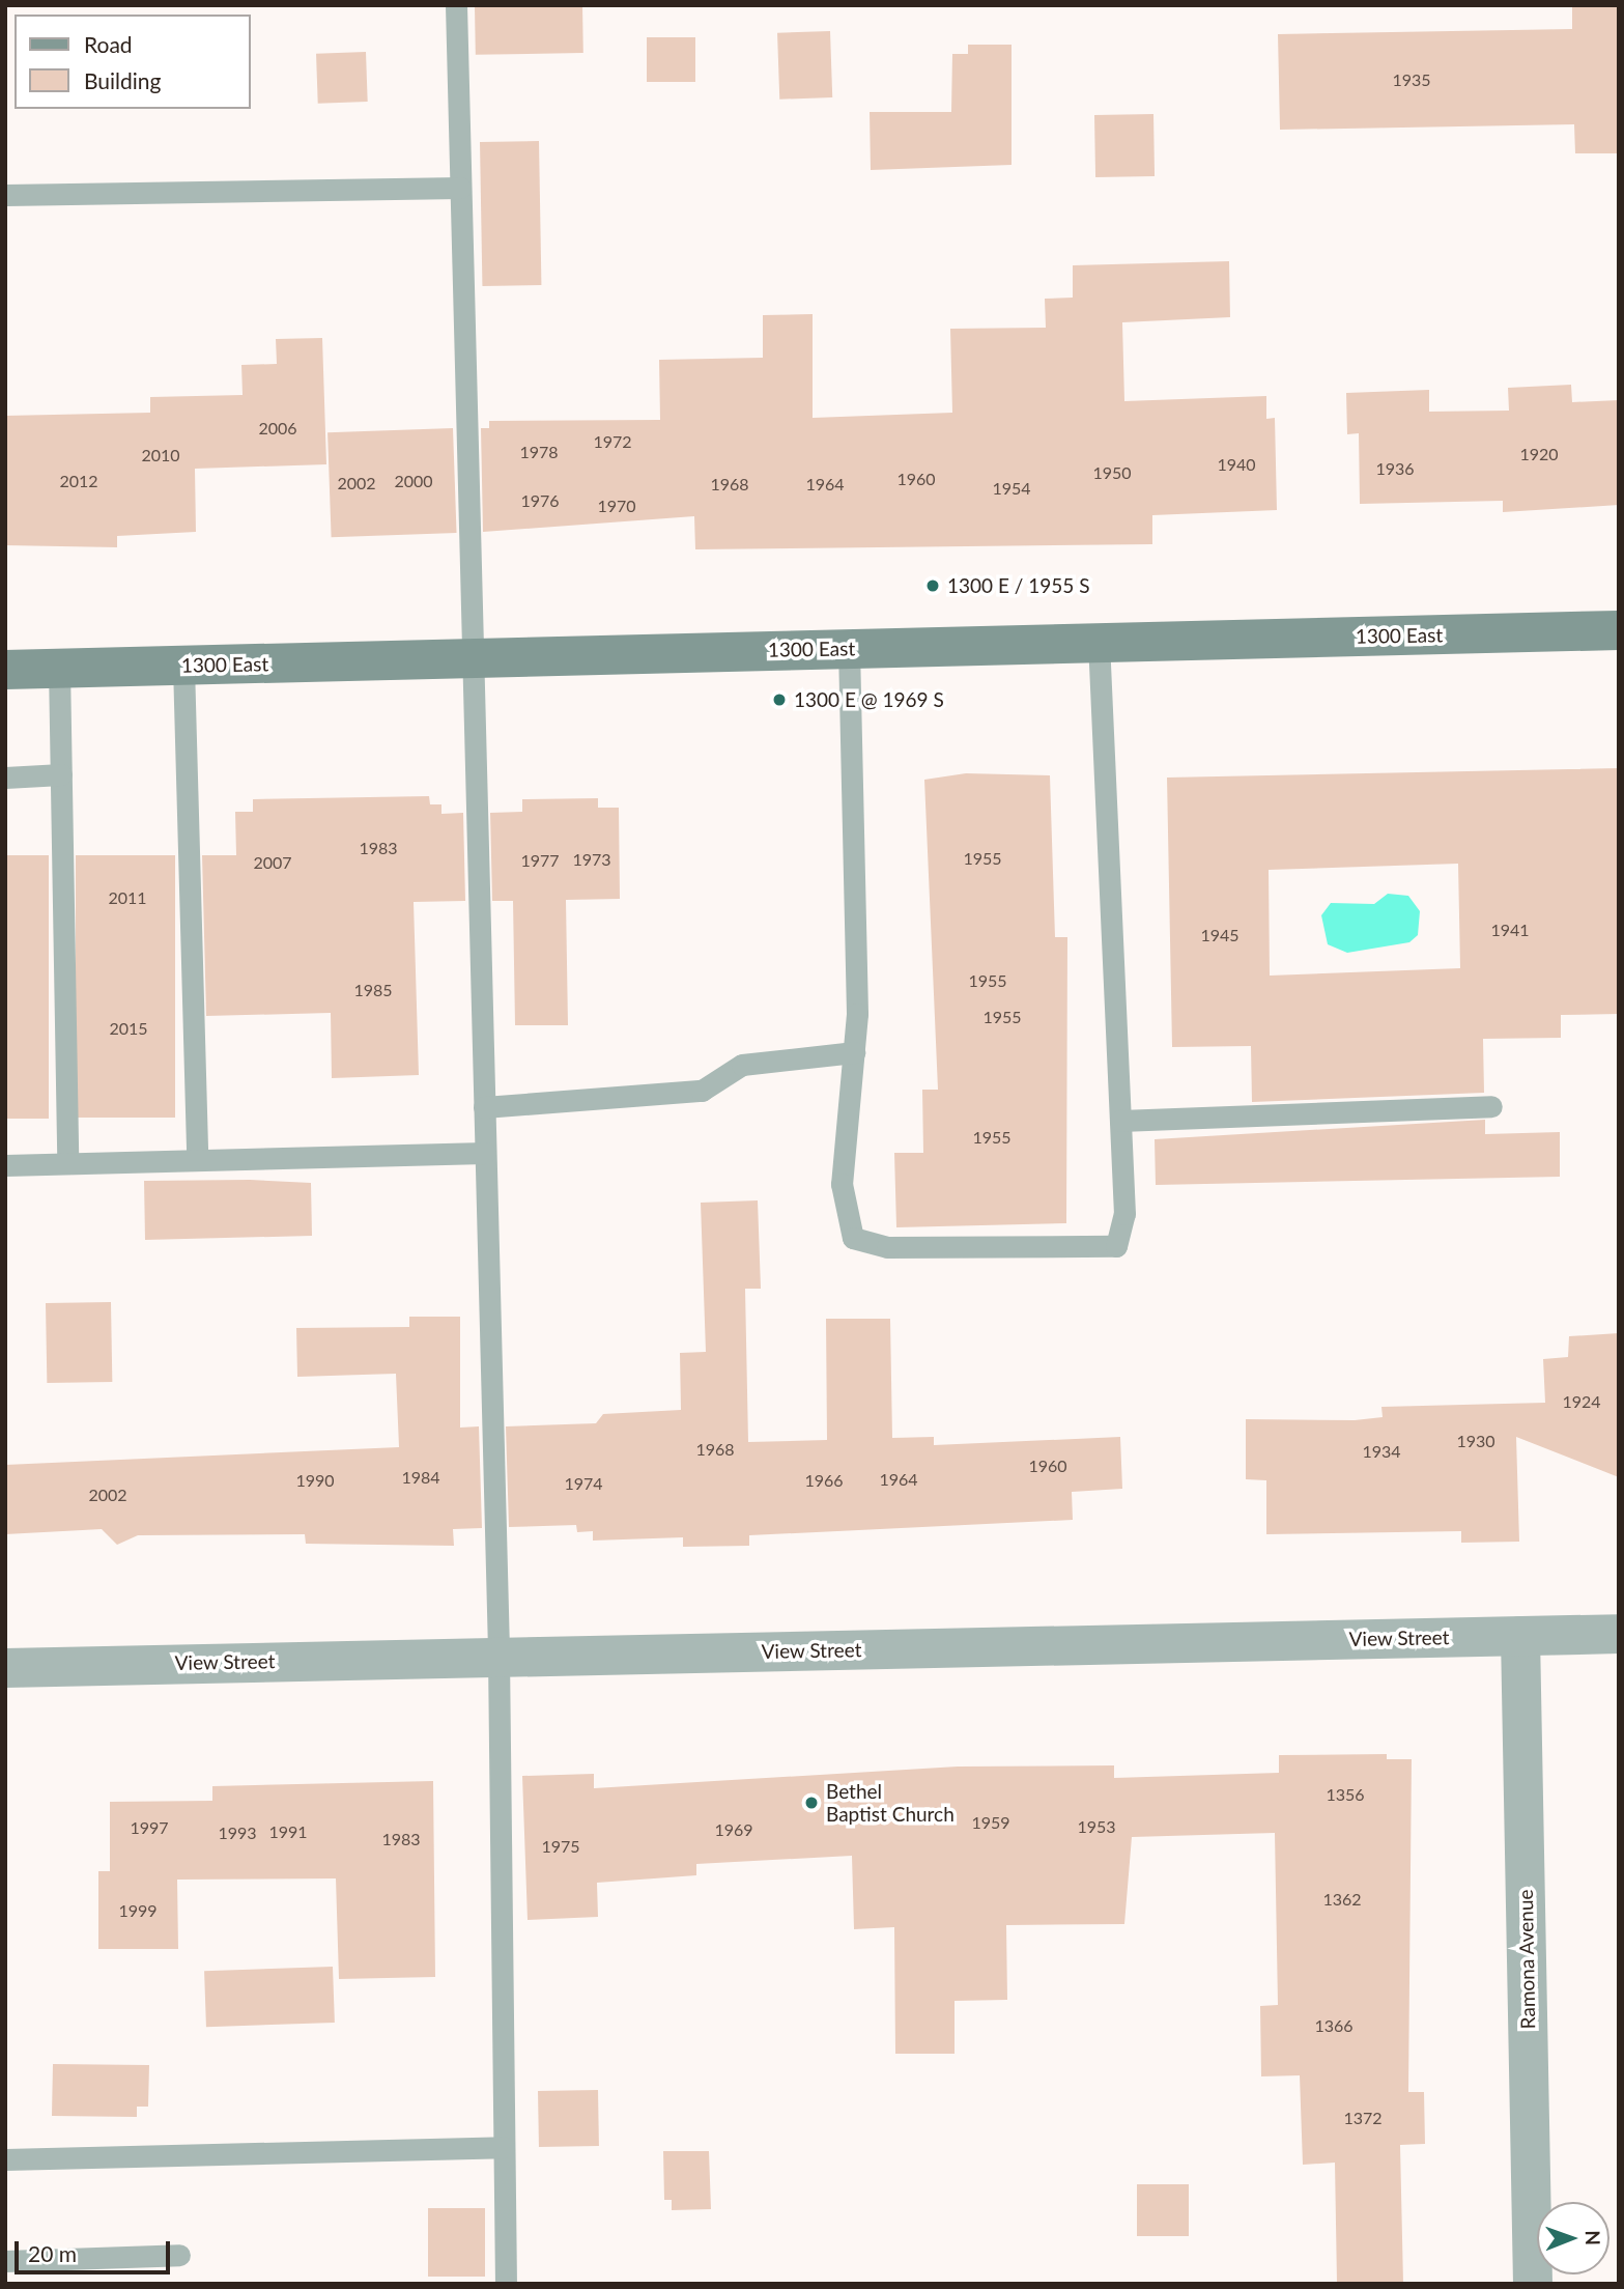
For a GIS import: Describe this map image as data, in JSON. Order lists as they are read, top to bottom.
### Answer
{
  "streets": {
    "main road": ["1300 East"],
    "street": ["View Street", "Ramona Avenue"]
  },
  "crossings": [
    ["View Street", "Ramona Avenue"]
  ],
  "places": ["1300 E / 1955 S", "1300 E @ 1969 S", "Bethel Baptist Church"],
  "house_numbers": [
    "1935",
    "2006",
    "1972",
    "1978",
    "1920",
    "2010",
    "1940",
    "1936",
    "1950",
    "1960",
    "2012",
    "2000",
    "2002",
    "1968",
    "1964",
    "1954",
    "1976",
    "1970",
    "1983",
    "1955",
    "1973",
    "1977",
    "2007",
    "2011",
    "1941",
    "1945",
    "1955",
    "1985",
    "1955",
    "2015",
    "1955",
    "1924",
    "1930",
    "1968",
    "1934",
    "1960",
    "1984",
    "1964",
    "1990",
    "1966",
    "1974",
    "2002",
    "1356",
    "1959",
    "1953",
    "1997",
    "1969",
    "1991",
    "1993",
    "1983",
    "1975",
    "1362",
    "1999",
    "1366",
    "1372"
  ],
  "legend": ["Road", "Building"],
  "scale_bar": "20 m",
  "north": "right"
}
